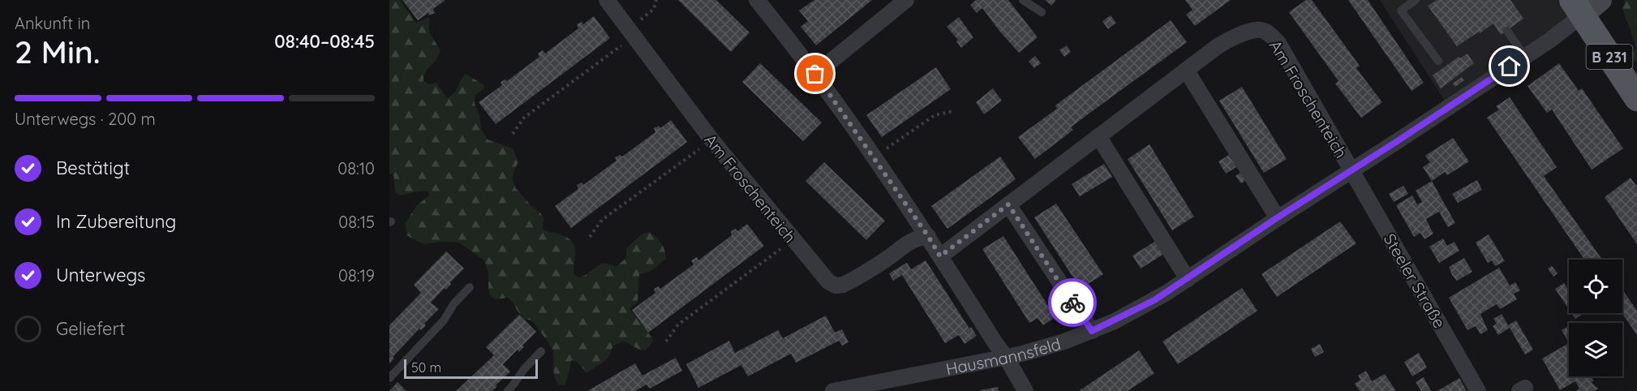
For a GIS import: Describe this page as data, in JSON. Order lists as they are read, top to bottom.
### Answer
{
  "streets": {
    "main road": ["B 231"],
    "street": ["Am Froschenteich", "Steeler Straße", "Hausmannsfeld"]
  },
  "crossings": [
    ["B 231", "Hausmannsfeld"],
    ["Am Froschenteich", "Steeler Straße"],
    ["Am Froschenteich", "Hausmannsfeld"],
    ["Steeler Straße", "Hausmannsfeld"]
  ],
  "scale_bar": "50 m",
  "page": {
    "heading": ["2 Min.", "Ankunft in", "08:40–08:45"],
    "bar": "Unterwegs · 200 m",
    "list": [
      ["Bestätigt", "08:10"],
      ["In Zubereitung", "08:15"],
      ["Unterwegs", "08:19"],
      "Geliefert"
    ],
    "scale": "50 m"
  }
}
